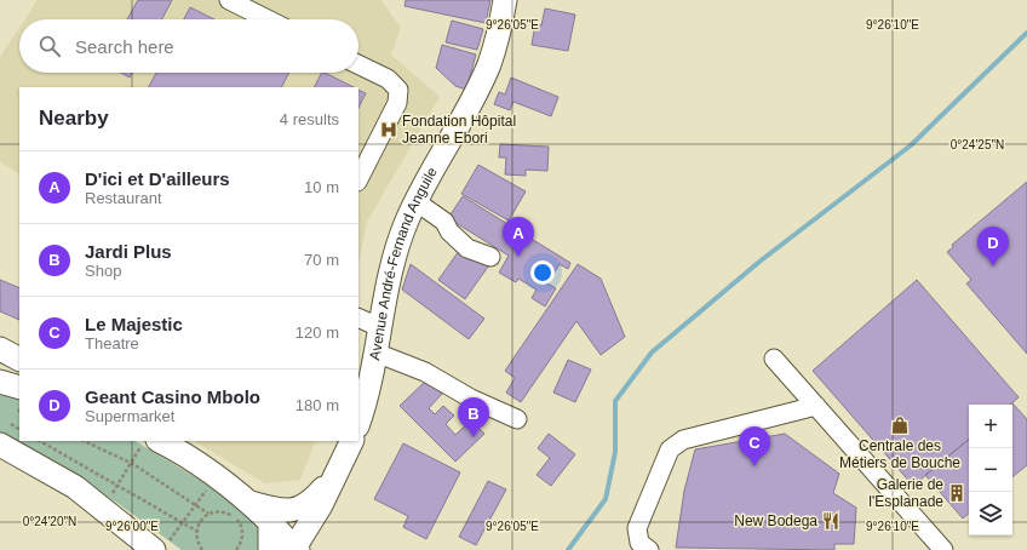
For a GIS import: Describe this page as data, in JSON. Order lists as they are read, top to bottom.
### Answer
{
  "streets": {
    "main road": ["Avenue André-Fernand Anguile"]
  },
  "places": {
    "hospital": ["Fondation Hôpital Jeanne Ebori"],
    "shop": ["Centrale des Métiers de Bouche"],
    "building": ["Galerie de l'Esplanade"],
    "restaurant": ["New Bodega"]
  },
  "page": {
    "search": "Search here",
    "heading": ["Nearby", "4 results"],
    "list": [
      {
        "mark": "A",
        "name": "D'ici et D'ailleurs",
        "note": "Restaurant",
        "value": "10 m"
      },
      {
        "mark": "B",
        "name": "Jardi Plus",
        "note": "Shop",
        "value": "70 m"
      },
      {
        "mark": "C",
        "name": "Le Majestic",
        "note": "Theatre",
        "value": "120 m"
      },
      {
        "mark": "D",
        "name": "Geant Casino Mbolo",
        "note": "Supermarket",
        "value": "180 m"
      }
    ],
    "pins": [
      "A",
      "D",
      "B",
      "C"
    ],
    "map_buttons": ["+", "−"]
  },
  "coordinates": [
    "9°26'05\"E",
    "9°26'10\"E",
    "0°24'25\"N",
    "0°24'20\"N",
    "9°26'00\"E"
  ]
}
